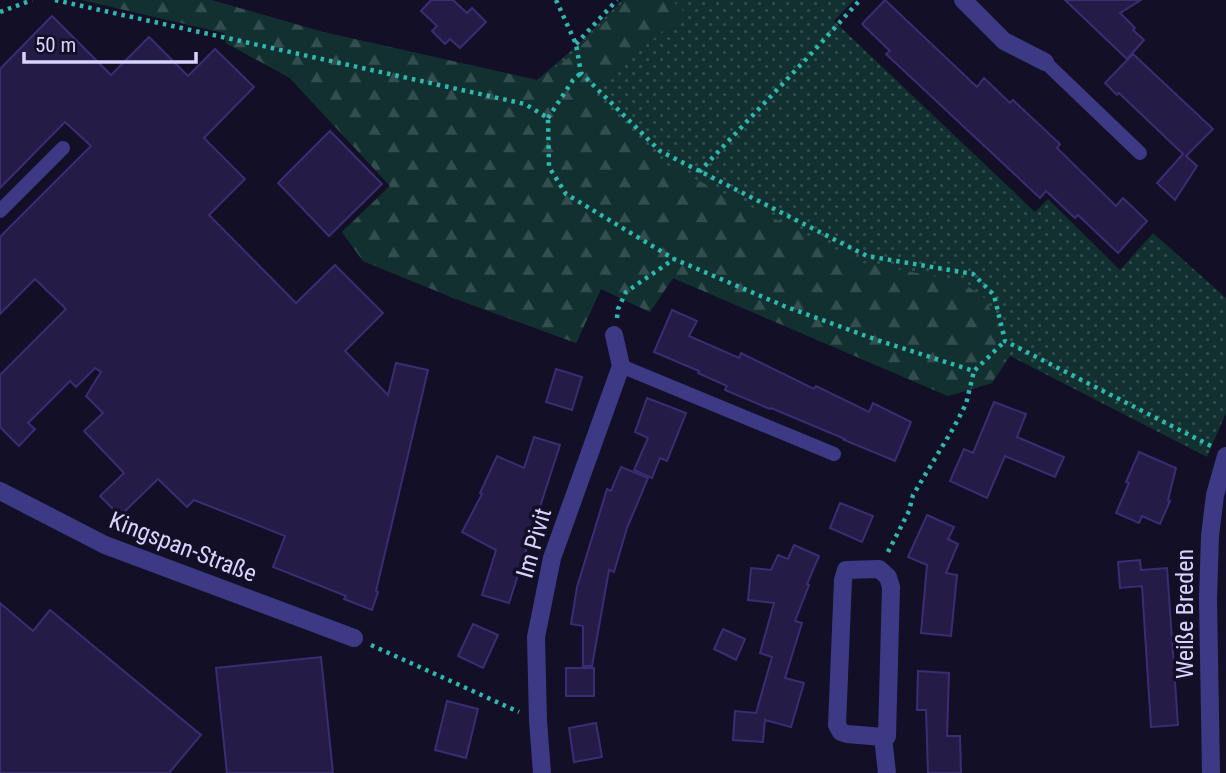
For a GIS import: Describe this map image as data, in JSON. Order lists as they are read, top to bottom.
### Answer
{
  "streets": {
    "street": ["Im Pivit", "Kingspan-Straße", "Weiße Breden"]
  },
  "scale_bar": "50 m"
}
